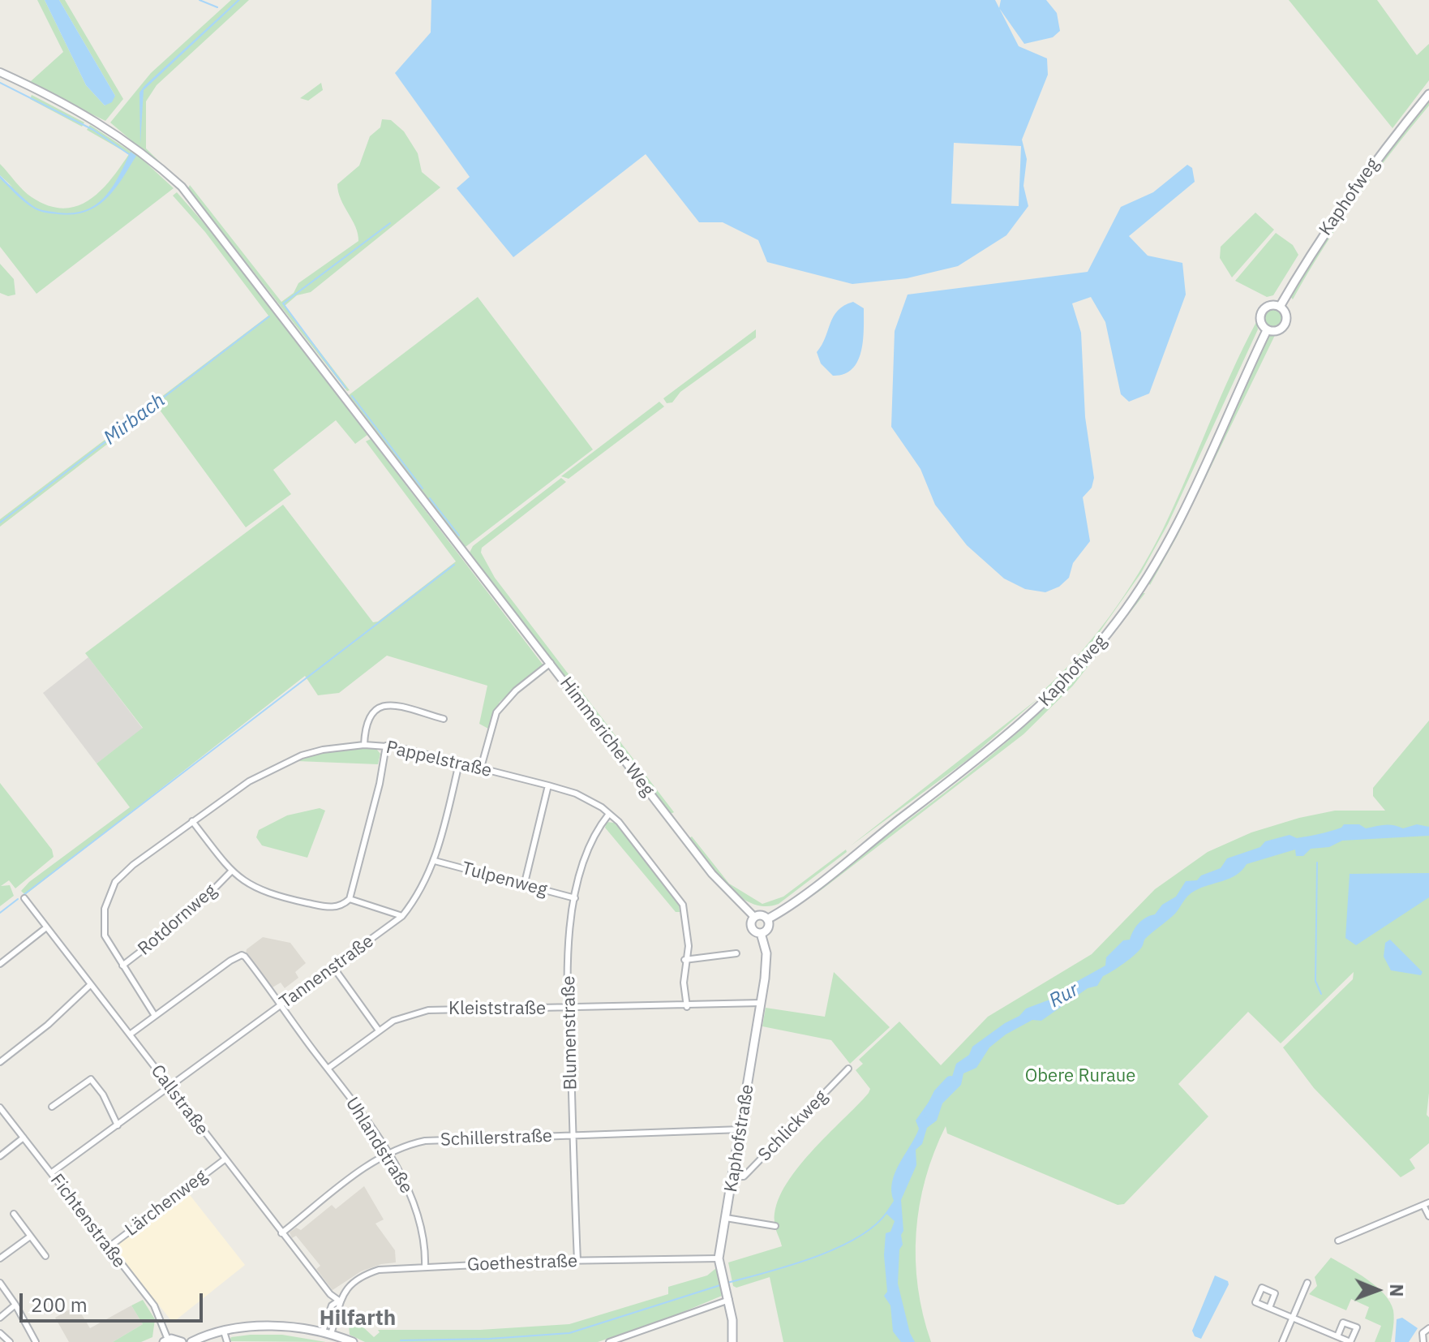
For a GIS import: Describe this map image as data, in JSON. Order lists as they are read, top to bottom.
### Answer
{
  "streets": {
    "main road": ["Kaphofweg", "Kaphofstraße"],
    "street": [
      "Himmericher Weg",
      "Pappelstraße",
      "Tulpenweg",
      "Rotdornweg",
      "Tannenstraße",
      "Kleiststraße",
      "Blumenstraße",
      "Callstraße",
      "Schlickweg",
      "Schillerstraße",
      "Uhlandstraße",
      "Lärchenweg",
      "Fichtenstraße",
      "Goethestraße"
    ]
  },
  "crossings": [
    ["Kaphofweg", "Himmericher Weg"],
    ["Kaphofweg", "Kaphofstraße"],
    ["Himmericher Weg", "Kaphofstraße"],
    ["Pappelstraße", "Rotdornweg"],
    ["Pappelstraße", "Tannenstraße"],
    ["Pappelstraße", "Kleiststraße"],
    ["Pappelstraße", "Blumenstraße"],
    ["Pappelstraße", "Uhlandstraße"],
    ["Tulpenweg", "Tannenstraße"],
    ["Tulpenweg", "Blumenstraße"],
    ["Tannenstraße", "Callstraße"],
    ["Tannenstraße", "Uhlandstraße"],
    ["Tannenstraße", "Fichtenstraße"],
    ["Kleiststraße", "Blumenstraße"],
    ["Kleiststraße", "Kaphofstraße"],
    ["Kleiststraße", "Uhlandstraße"],
    ["Blumenstraße", "Schillerstraße"],
    ["Blumenstraße", "Goethestraße"],
    ["Callstraße", "Schillerstraße"],
    ["Callstraße", "Lärchenweg"],
    ["Callstraße", "Goethestraße"],
    ["Schlickweg", "Kaphofstraße"],
    ["Schillerstraße", "Kaphofstraße"],
    ["Schillerstraße", "Uhlandstraße"],
    ["Kaphofstraße", "Goethestraße"],
    ["Uhlandstraße", "Goethestraße"],
    ["Lärchenweg", "Fichtenstraße"]
  ],
  "districts": ["Hilfarth"],
  "water": ["Mirbach", "Rur"],
  "parks": ["Obere Ruraue"],
  "scale_bar": "200 m",
  "north": "right"
}
